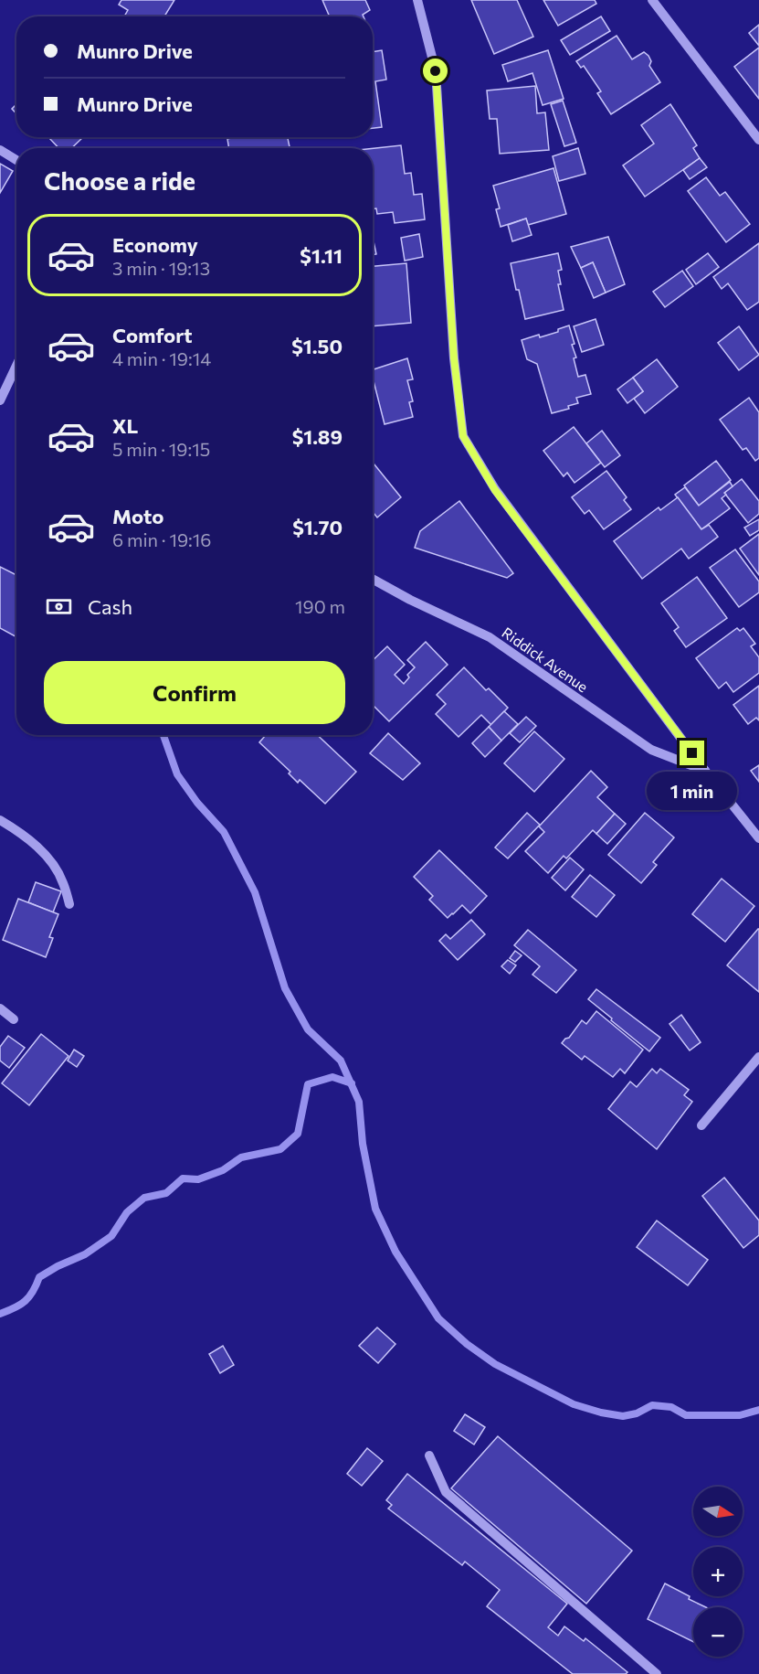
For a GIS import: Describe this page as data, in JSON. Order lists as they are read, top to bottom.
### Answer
{
  "streets": {
    "street": ["Riddick Avenue"]
  },
  "north": "right",
  "page": {
    "banner": ["Munro Drive", "Munro Drive"],
    "heading": "Choose a ride",
    "list": [
      {
        "name": "Economy",
        "note": "3 min · 19:13",
        "value": "$1.11"
      },
      {
        "name": "Comfort",
        "note": "4 min · 19:14",
        "value": "$1.50"
      },
      {
        "name": "XL",
        "note": "5 min · 19:15",
        "value": "$1.89"
      },
      {
        "name": "Moto",
        "note": "6 min · 19:16",
        "value": "$1.70"
      }
    ],
    "pay": ["Cash", "190 m"],
    "buttons": "Confirm",
    "bubble": "1 min",
    "map_buttons": ["+", "−"]
  }
}
